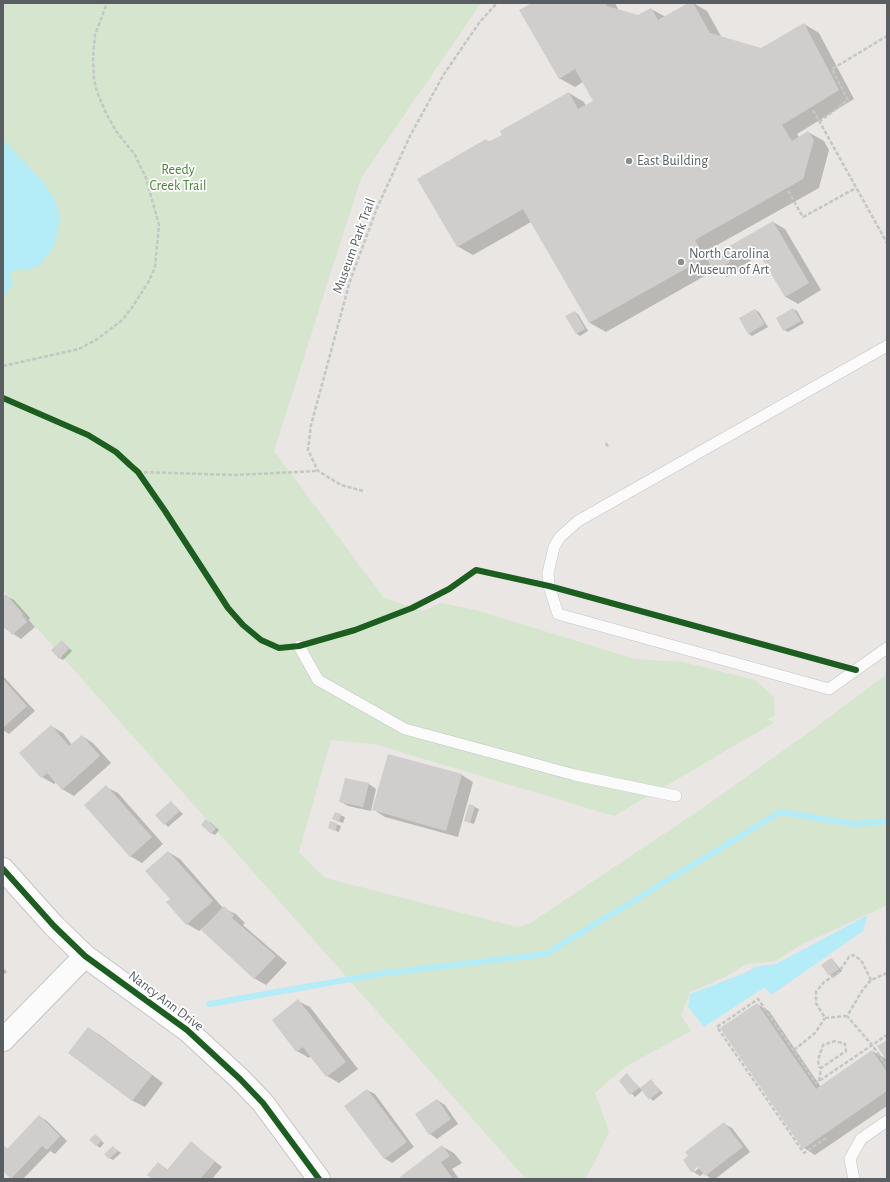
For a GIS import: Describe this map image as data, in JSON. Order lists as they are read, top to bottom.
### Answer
{
  "streets": {
    "street": ["Nancy Ann Drive"],
    "path": ["Museum Park Trail"]
  },
  "parks": ["Reedy Creek Trail"],
  "places": ["East Building", "North Carolina Museum of Art"]
}
